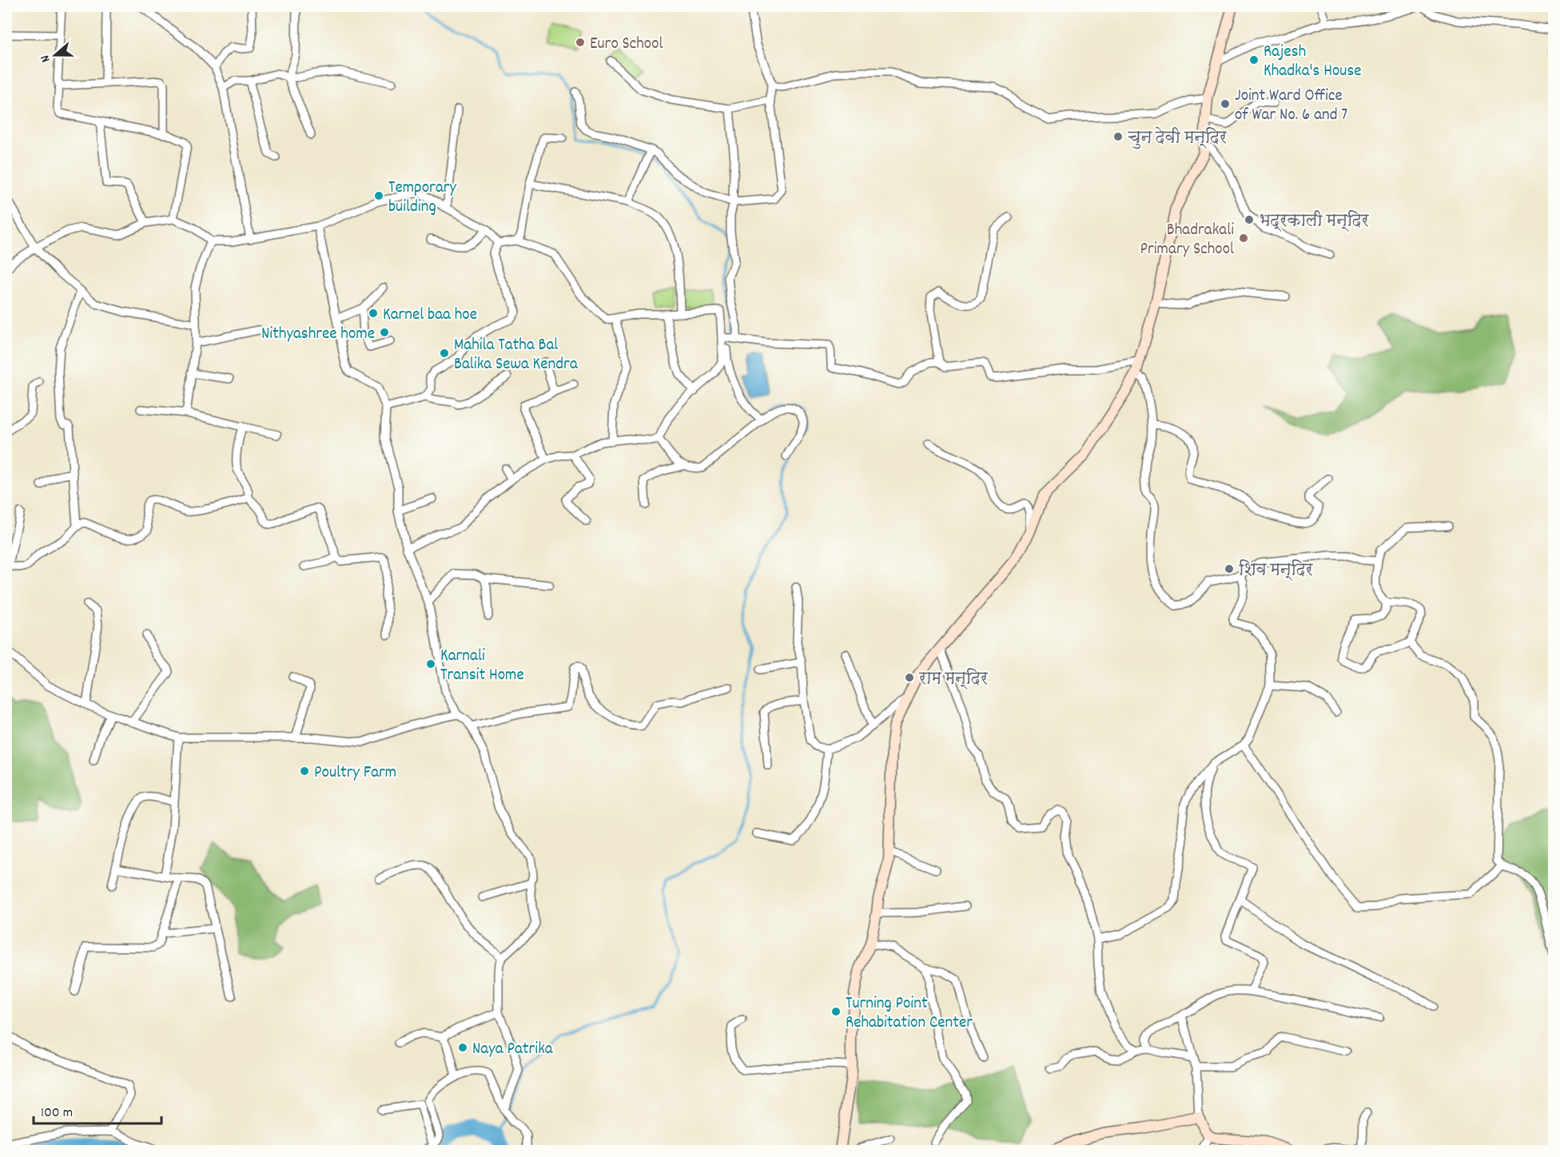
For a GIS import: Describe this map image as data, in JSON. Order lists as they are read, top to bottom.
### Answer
{
  "places": [
    "Euro School",
    "Rajesh Khadka's House",
    "Joint Ward Office of War No. 6 and 7",
    "चुन देवी मन्दिर",
    "Temporary building",
    "भद्रकाली मन्दिर",
    "Bhadrakali Primary School",
    "Karnel baa hoe",
    "Nithyashree home",
    "Mahila Tatha Bal Balika Sewa Kendra",
    "शिव मन्दिर",
    "Karnali Transit Home",
    "राम मन्दिर",
    "Poultry Farm",
    "Turning Point Rehabitation Center",
    "Naya Patrika"
  ],
  "scale_bar": "100 m",
  "north": "left"
}
